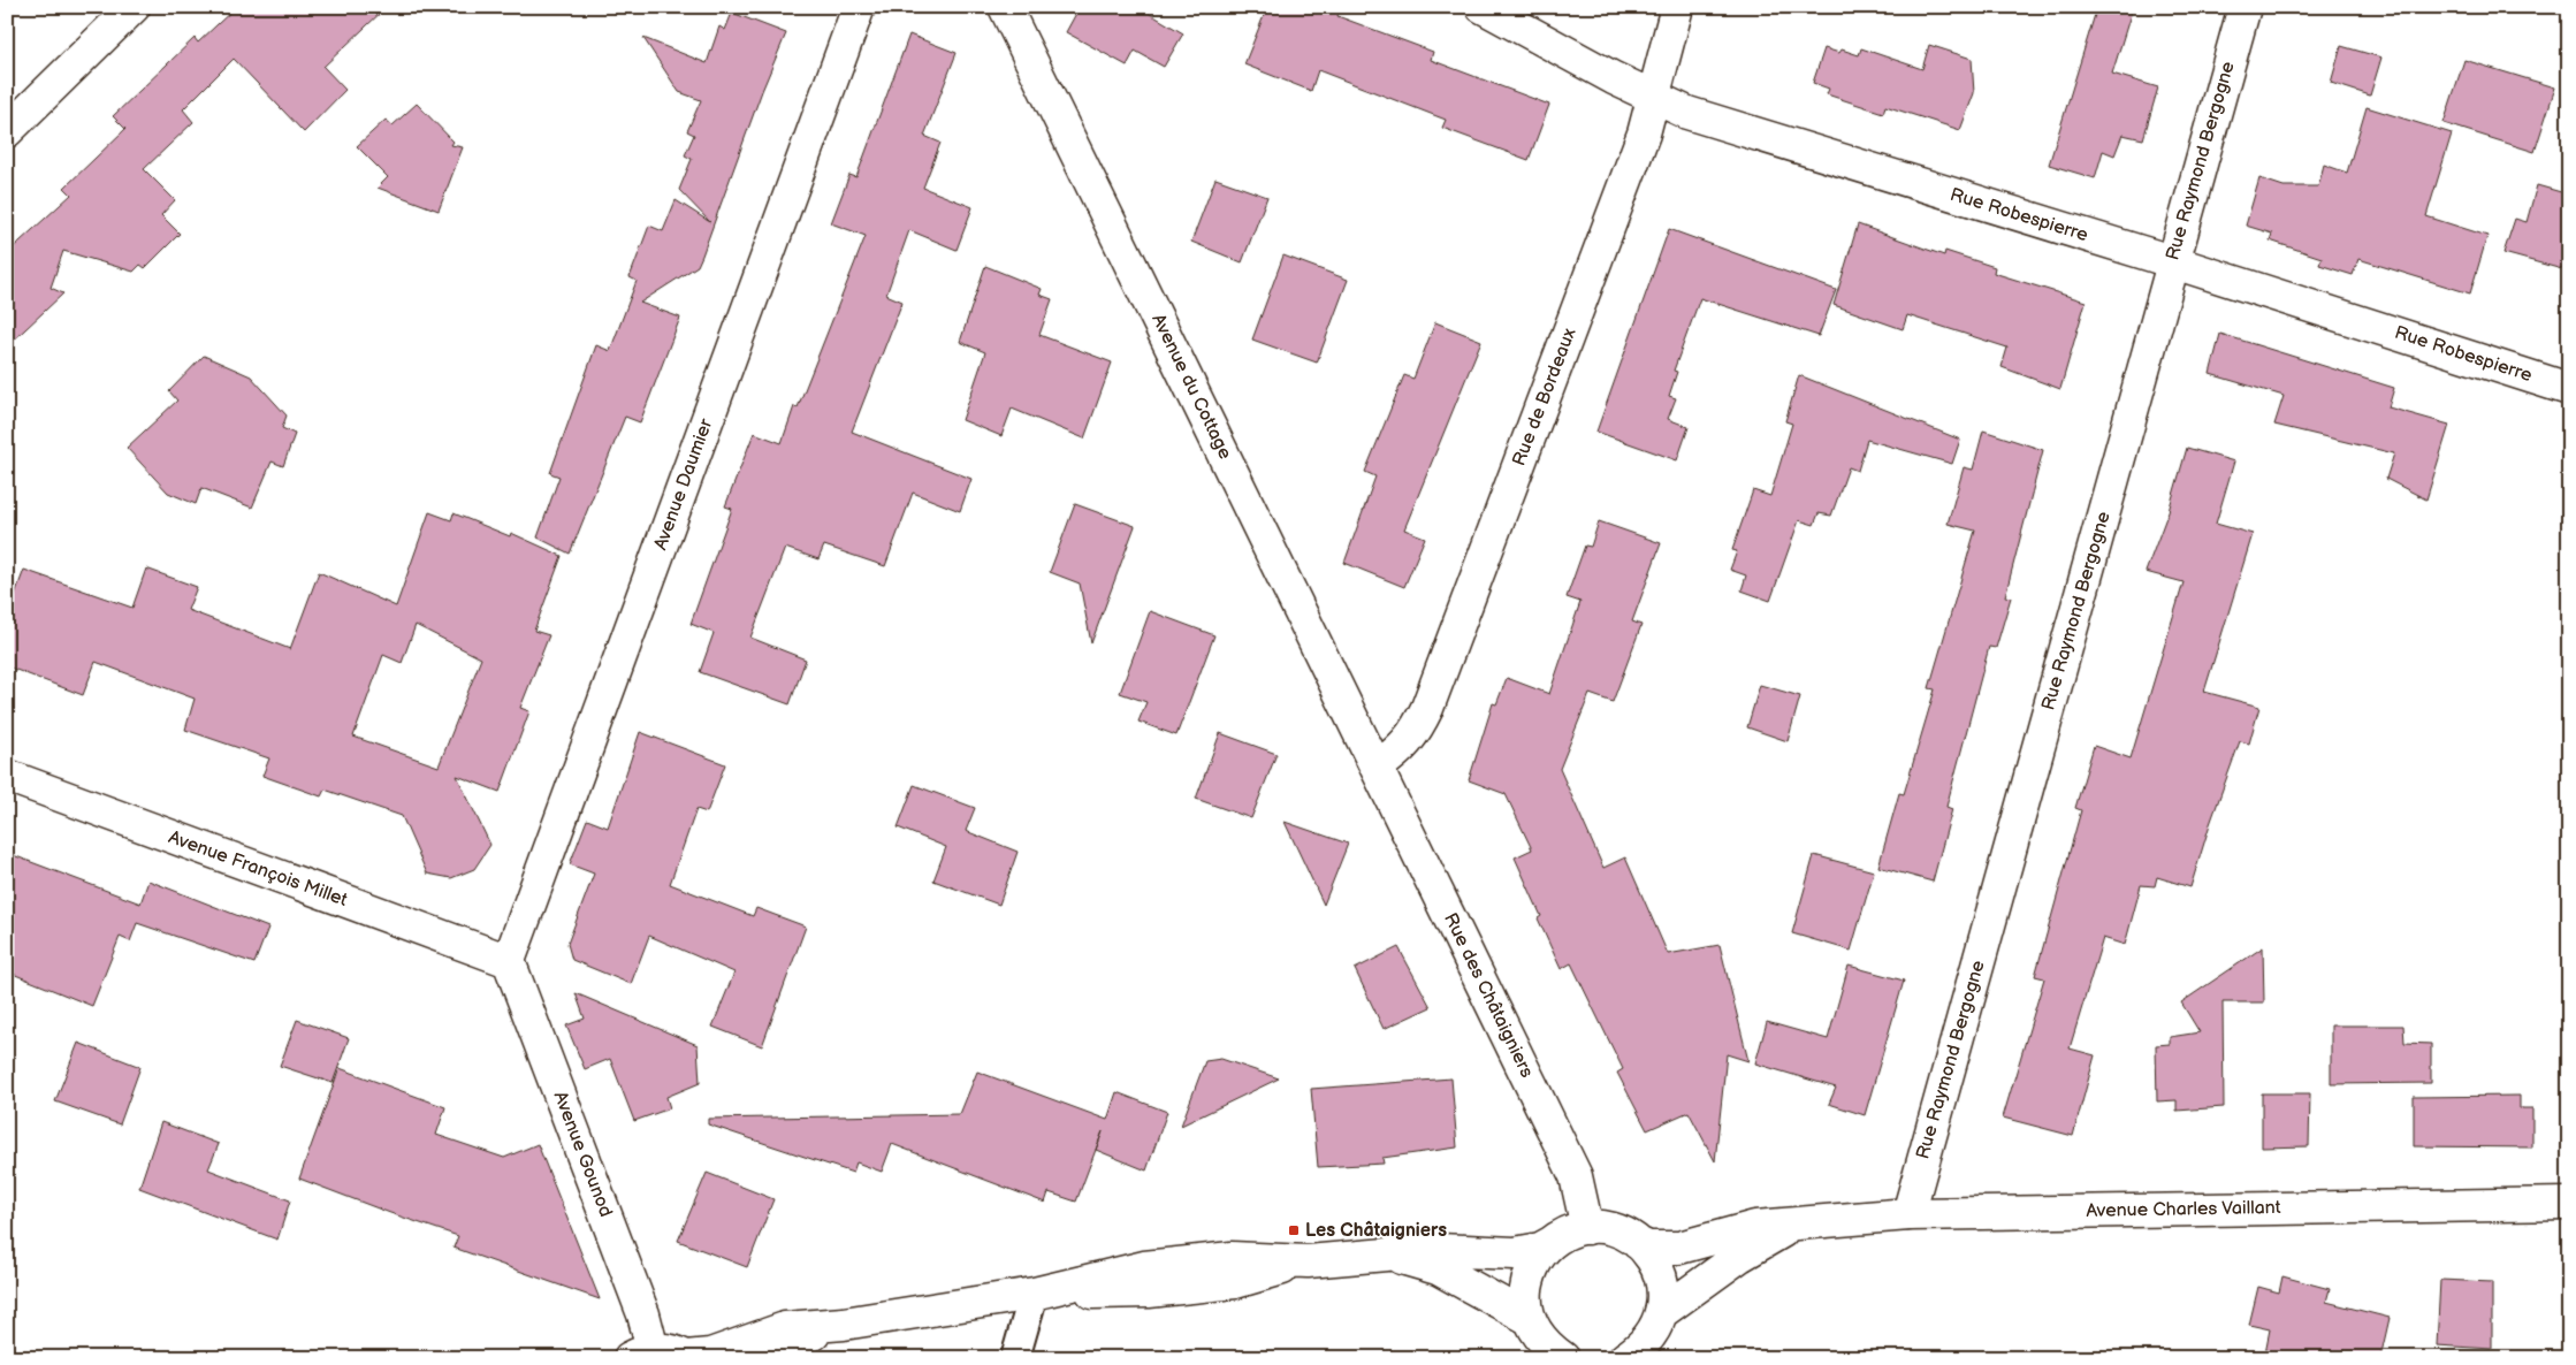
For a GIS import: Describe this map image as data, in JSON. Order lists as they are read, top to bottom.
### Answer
{
  "streets": {
    "street": [
      "Rue Raymond Bergogne",
      "Rue Robespierre",
      "Avenue du Cottage",
      "Rue de Bordeaux",
      "Avenue Daumier",
      "Avenue François Millet",
      "Rue des Châtaigniers",
      "Avenue Gounod",
      "Avenue Charles Vaillant"
    ]
  },
  "crossings": [
    ["Rue Raymond Bergogne", "Rue Robespierre"],
    ["Rue Raymond Bergogne", "Avenue Charles Vaillant"],
    ["Rue Robespierre", "Rue de Bordeaux"],
    ["Avenue du Cottage", "Rue de Bordeaux"],
    ["Avenue du Cottage", "Rue des Châtaigniers"],
    ["Rue de Bordeaux", "Rue des Châtaigniers"],
    ["Avenue Daumier", "Avenue François Millet"],
    ["Avenue Daumier", "Avenue Gounod"],
    ["Avenue François Millet", "Avenue Gounod"]
  ],
  "places": {
    "transit": ["Les Châtaigniers"]
  }
}
